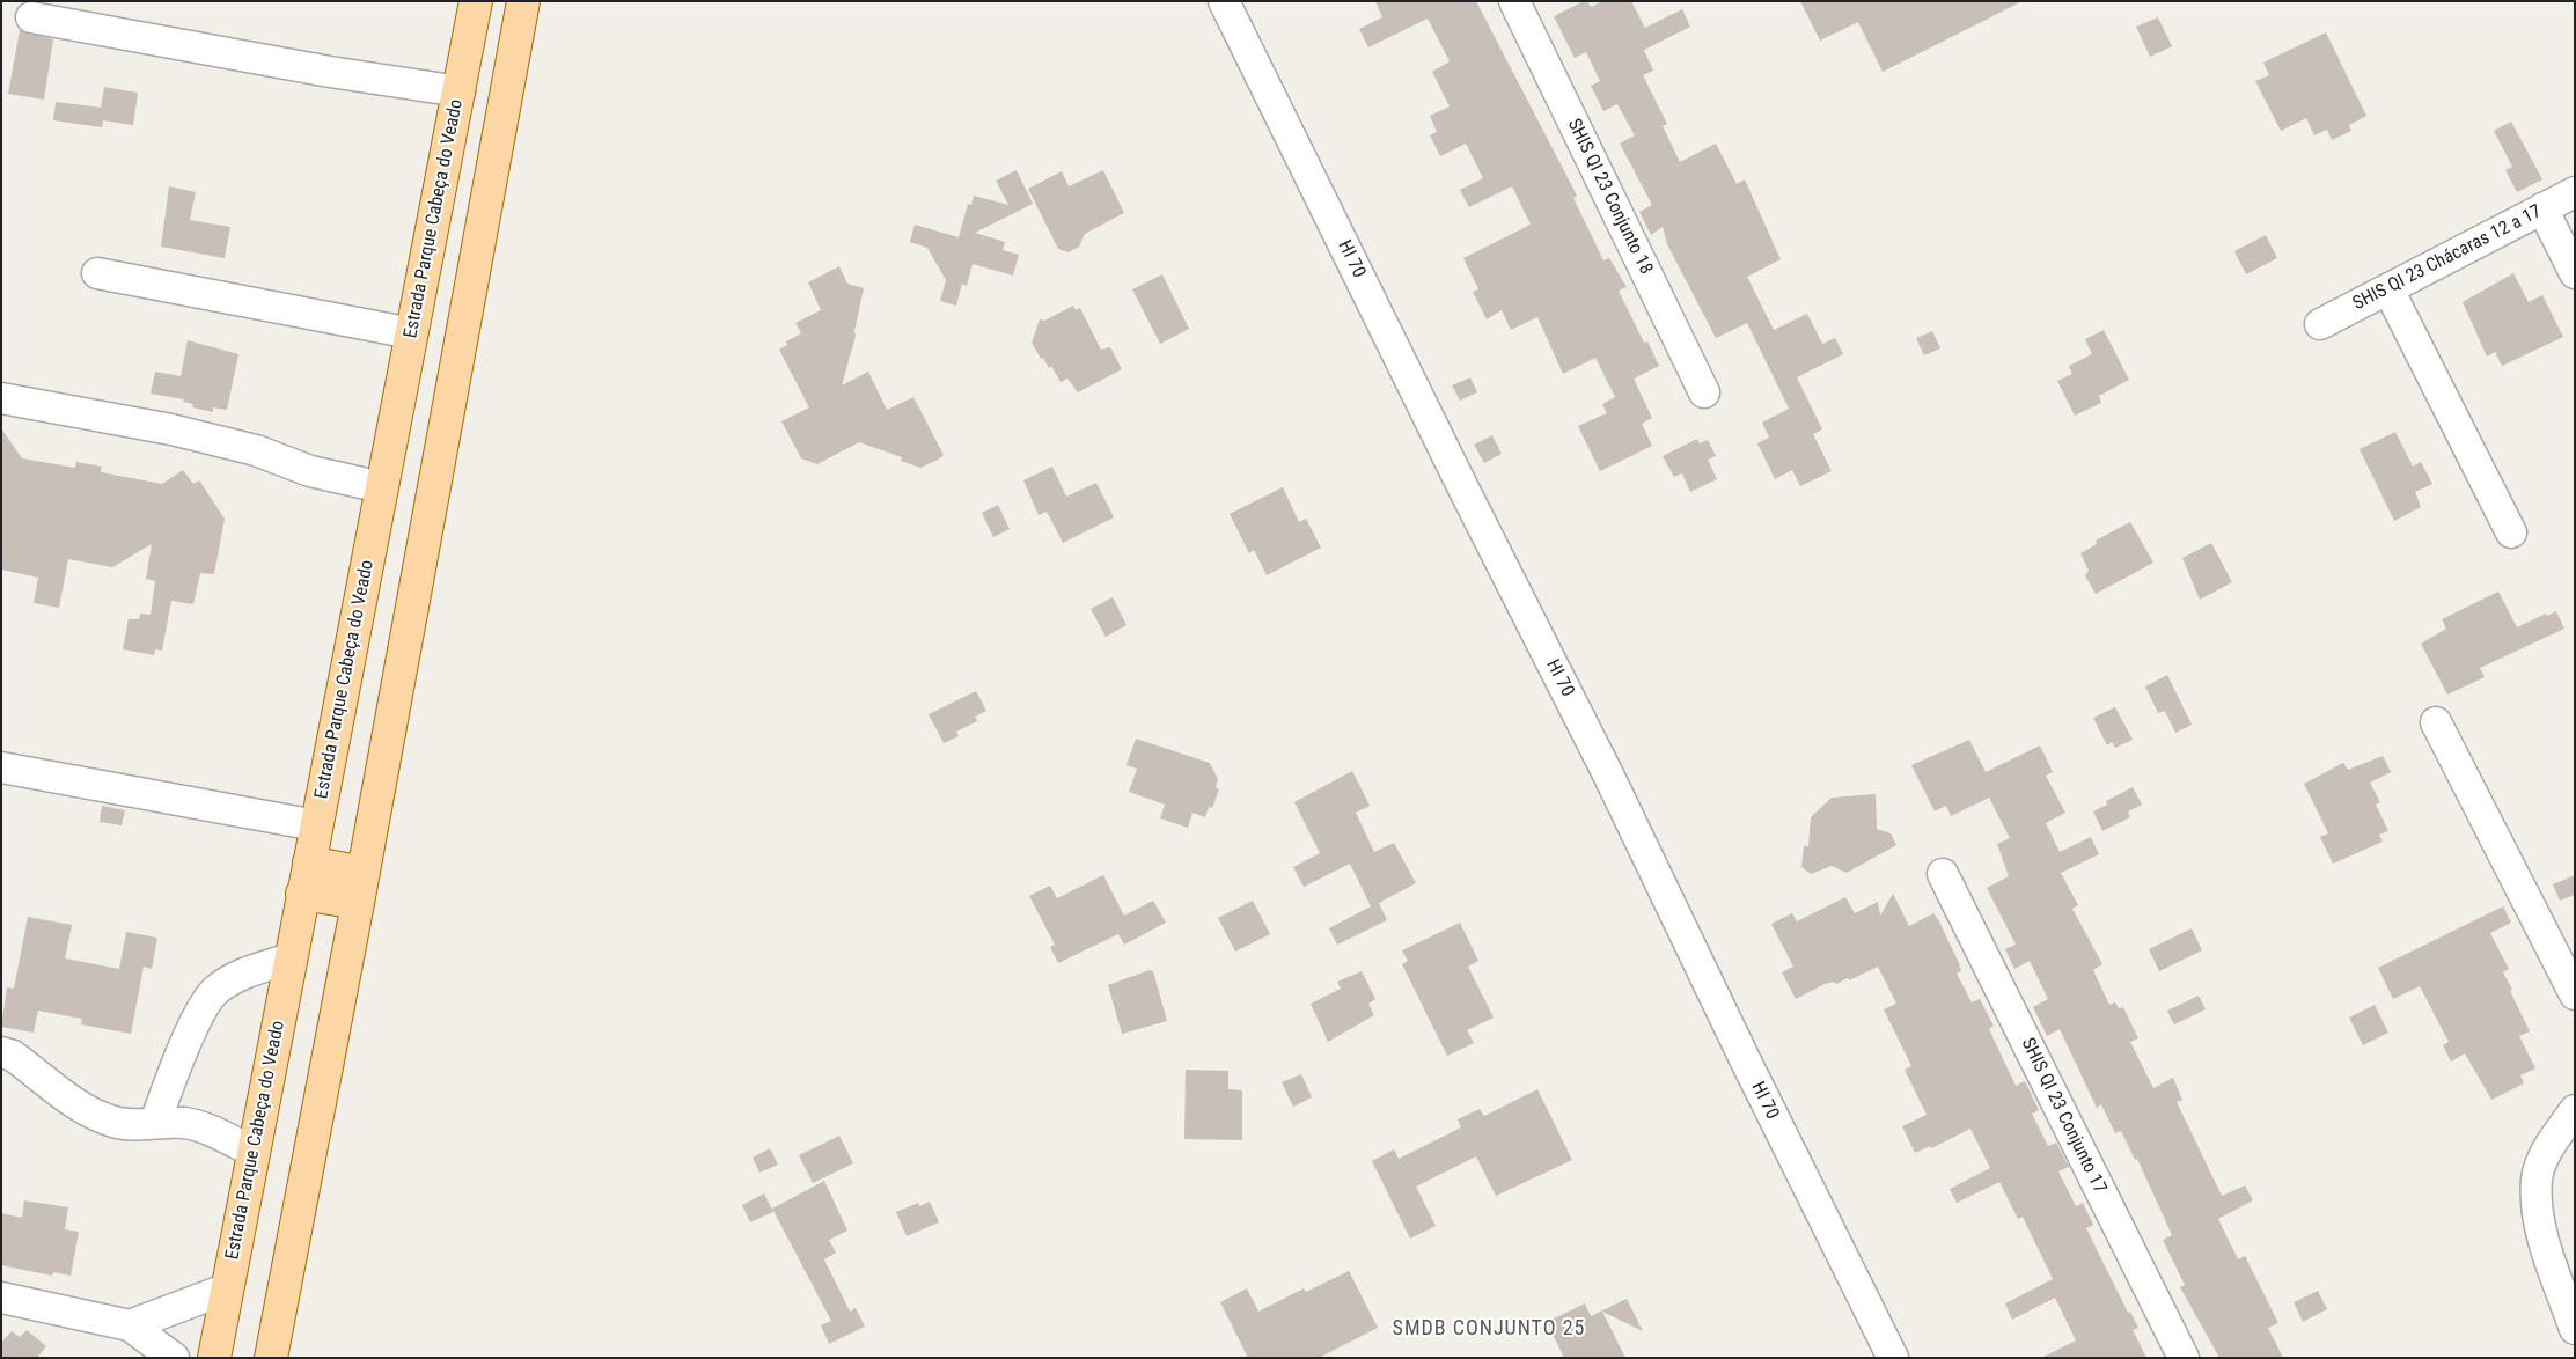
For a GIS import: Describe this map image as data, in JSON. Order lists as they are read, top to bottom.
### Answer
{
  "streets": {
    "main road": ["Estrada Parque Cabeça do Veado"],
    "street": [
      "SHIS QI 23 Conjunto 18",
      "SHIS QI 23 Chácaras 12 a 17",
      "HI 70",
      "SHIS QI 23 Conjunto 17"
    ]
  },
  "districts": ["SMDB CONJUNTO 25"]
}
